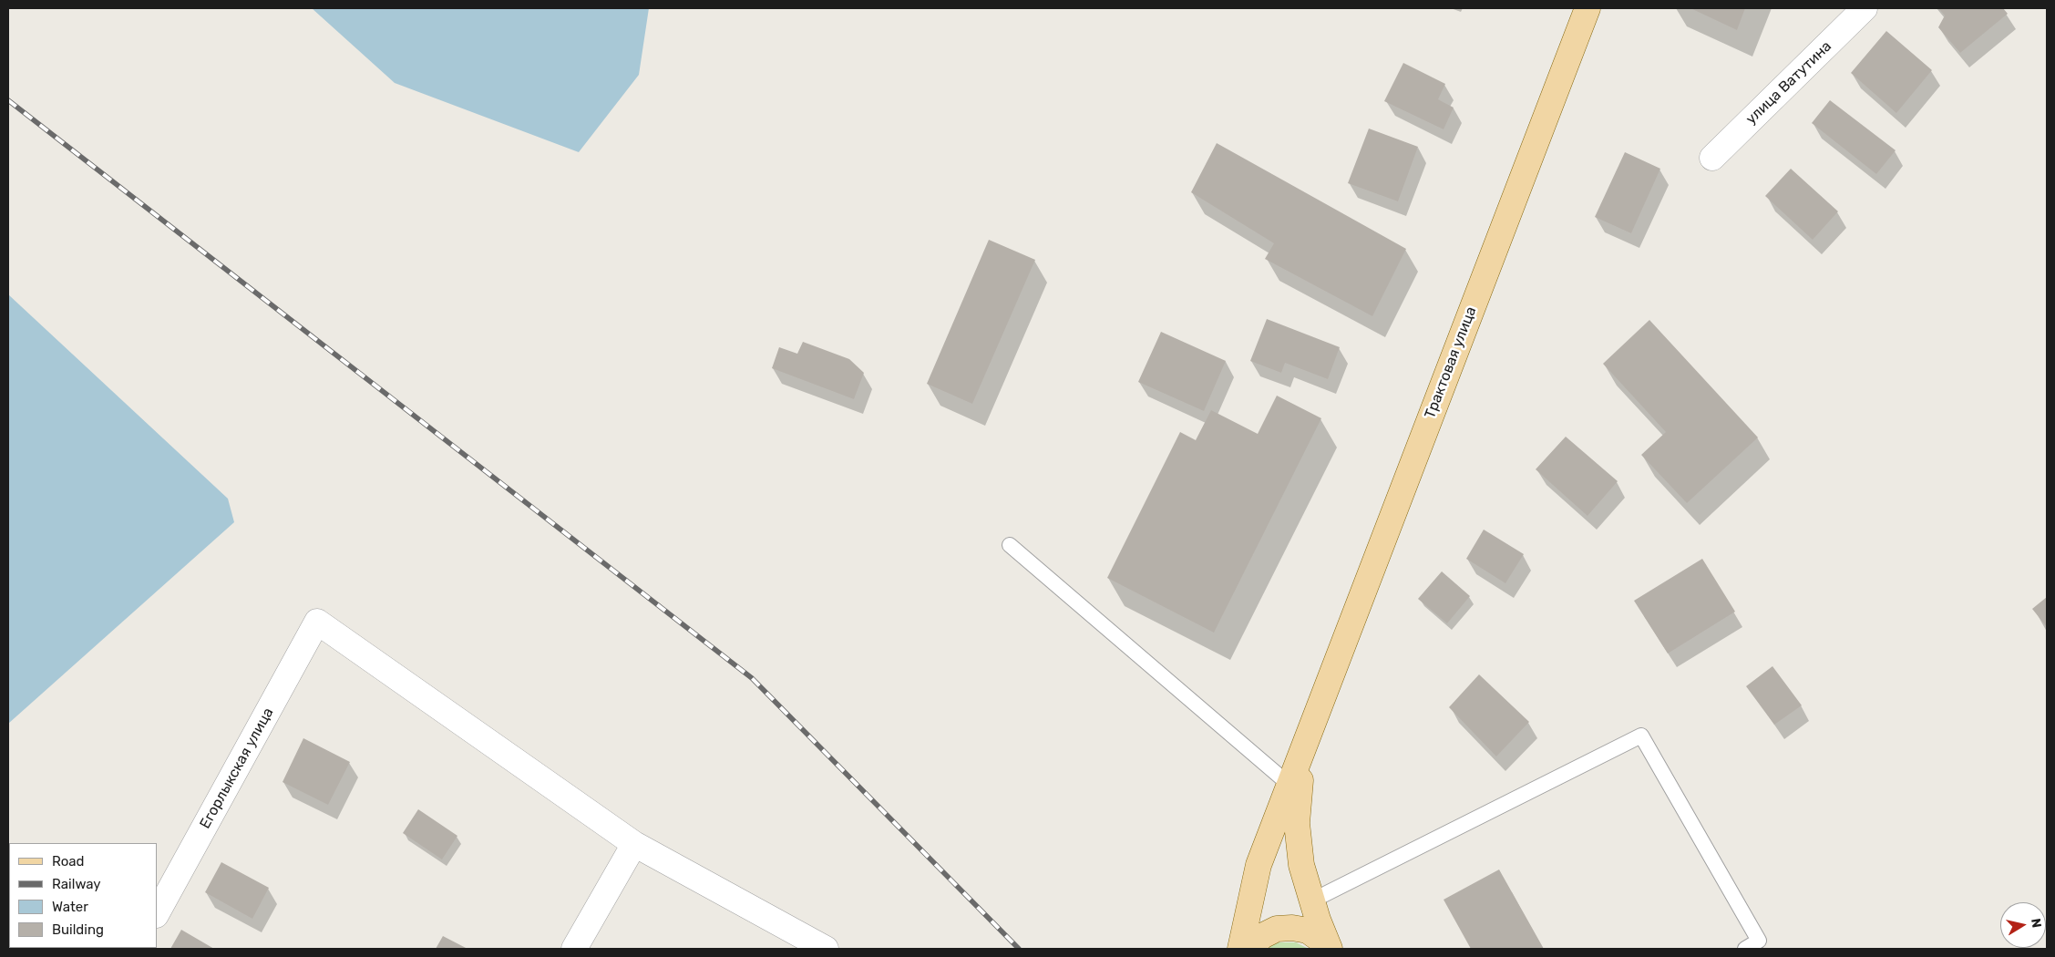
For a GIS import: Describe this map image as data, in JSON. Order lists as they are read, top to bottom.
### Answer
{
  "streets": {
    "main road": ["Трактовая улица"],
    "street": ["улица Ватутина", "Егорлыкская улица"]
  },
  "legend": [
    "Road",
    "Railway",
    "Water",
    "Building"
  ],
  "north": "right"
}
